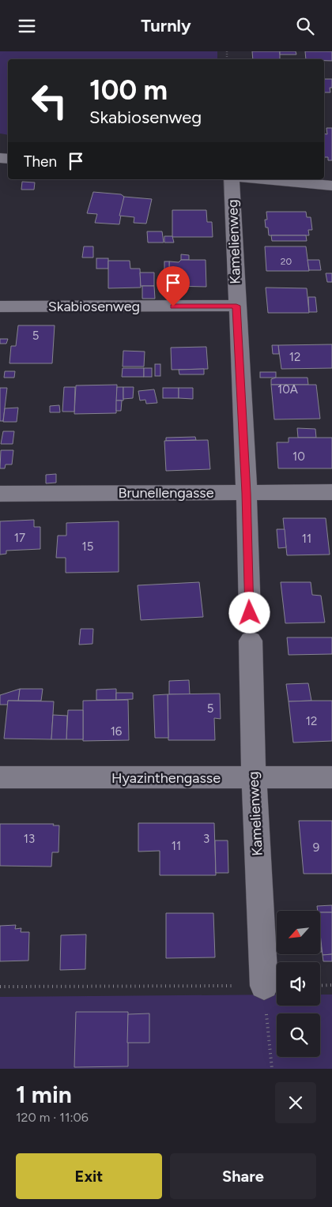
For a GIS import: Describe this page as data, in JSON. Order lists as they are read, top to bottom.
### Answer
{
  "streets": {
    "street": [
      "Kamelienweg",
      "Skabiosenweg",
      "Brunellengasse",
      "Hyazinthengasse"
    ]
  },
  "crossings": [
    ["Kamelienweg", "Skabiosenweg"],
    ["Kamelienweg", "Brunellengasse"],
    ["Kamelienweg", "Hyazinthengasse"]
  ],
  "house_numbers": [
    "20",
    "5",
    "12",
    "10A",
    "10",
    "17",
    "11",
    "15",
    "5",
    "12",
    "16",
    "13",
    "3",
    "11",
    "9"
  ],
  "north": "bottom left",
  "page": {
    "header": "Turnly",
    "turn": ["100 m", "Skabiosenweg"],
    "then": "Then",
    "heading": ["1 min", "120 m · 11:06"],
    "buttons": ["Exit", "Share"]
  }
}
